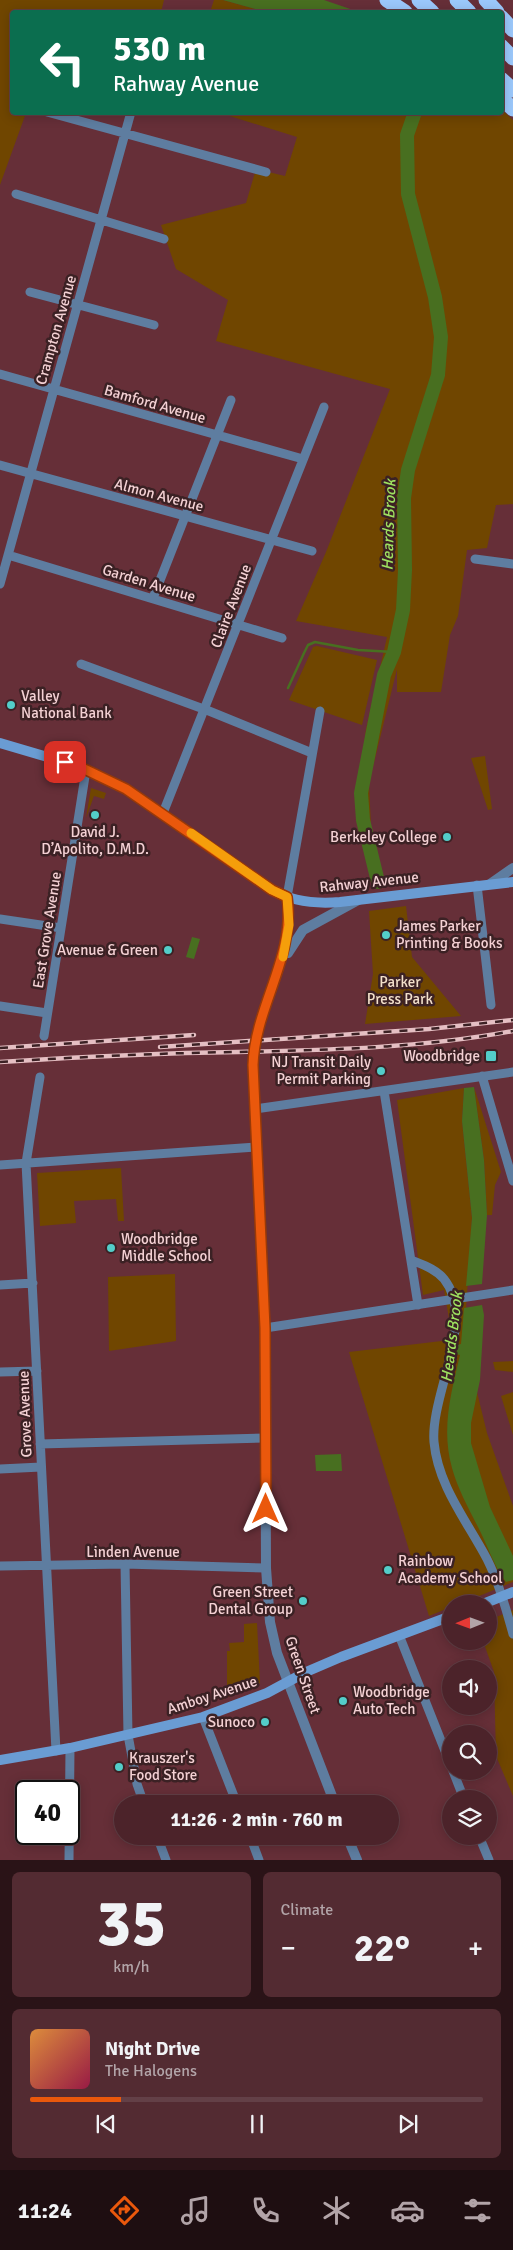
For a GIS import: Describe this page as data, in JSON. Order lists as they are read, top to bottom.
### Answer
{
  "streets": {
    "main road": ["Rahway Avenue", "Amboy Avenue"],
    "street": [
      "Crampton Avenue",
      "Bamford Avenue",
      "Almon Avenue",
      "Garden Avenue",
      "Claire Avenue",
      "East Grove Avenue",
      "Grove Avenue",
      "Linden Avenue",
      "Green Street"
    ]
  },
  "crossings": [
    ["Crampton Avenue", "Bamford Avenue"],
    ["Crampton Avenue", "Almon Avenue"],
    ["Crampton Avenue", "Garden Avenue"],
    ["Bamford Avenue", "Claire Avenue"],
    ["Almon Avenue", "Claire Avenue"],
    ["Garden Avenue", "Claire Avenue"],
    ["Claire Avenue", "Rahway Avenue"],
    ["Rahway Avenue", "East Grove Avenue"],
    ["Rahway Avenue", "Green Street"],
    ["Grove Avenue", "Linden Avenue"],
    ["Grove Avenue", "Amboy Avenue"],
    ["Linden Avenue", "Green Street"],
    ["Green Street", "Amboy Avenue"]
  ],
  "water": ["Heards Brook"],
  "parks": ["Parker Press Park"],
  "places": {
    "other": [
      "Valley National Bank",
      "David J. D’Apolito, D.M.D.",
      "Berkeley College",
      "James Parker Printing & Books",
      "Avenue & Green",
      "NJ Transit Daily Permit Parking",
      "Woodbridge Middle School",
      "Rainbow Academy School",
      "Green Street Dental Group",
      "Woodbridge Auto Tech",
      "Sunoco",
      "Krauszer's Food Store"
    ],
    "transit": ["Woodbridge"]
  },
  "north": "left",
  "page": {
    "turn": ["530 m", "Rahway Avenue"],
    "limit": "40",
    "trip": "11:26 · 2 min · 760 m",
    "tile": [
      ["35", "km/h"],
      "Climate"
    ],
    "heat": ["−", "22°", "+"],
    "song": ["Night Drive", "The Halogens"],
    "tabs": "11:24"
  }
}
